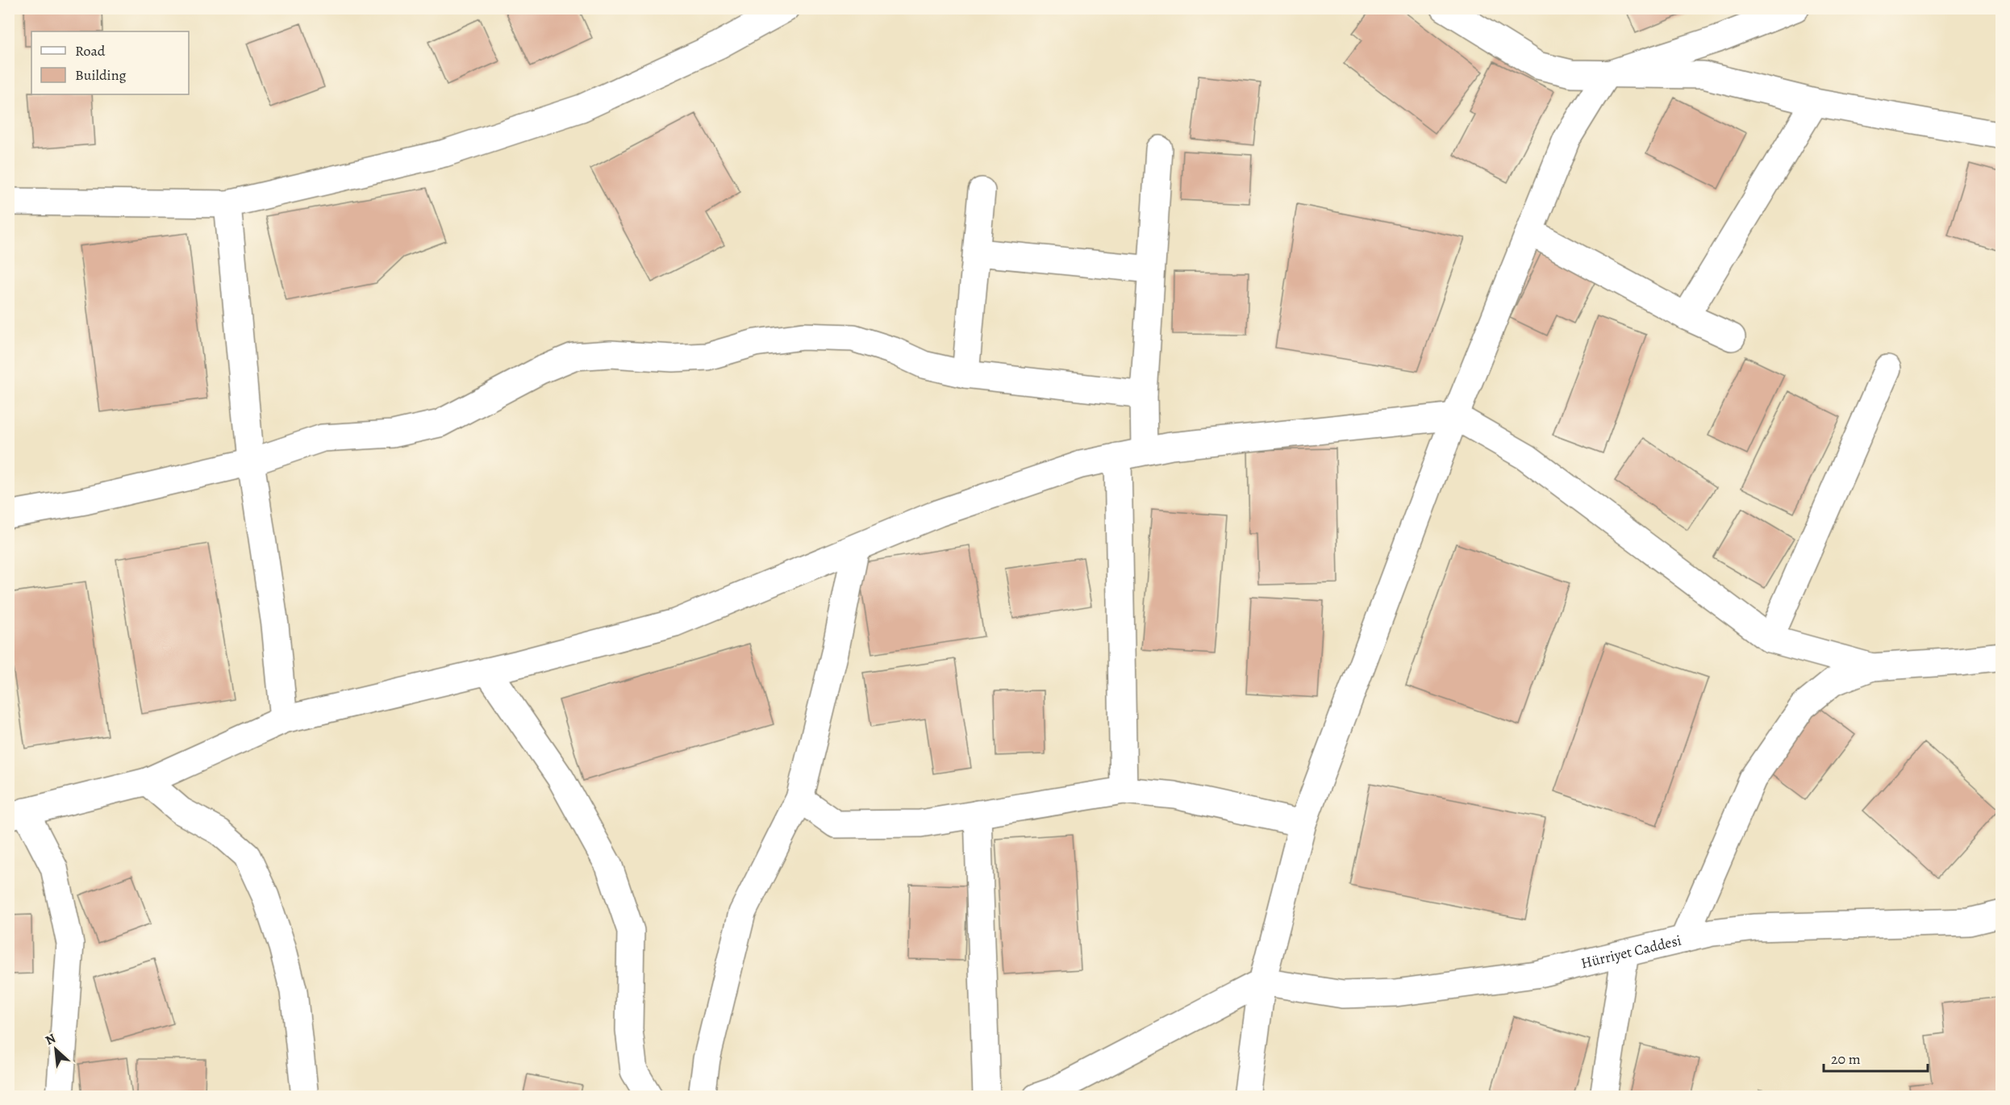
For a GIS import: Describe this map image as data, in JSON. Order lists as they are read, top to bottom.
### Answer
{
  "streets": {
    "street": ["Hürriyet Caddesi"]
  },
  "legend": ["Road", "Building"],
  "scale_bar": "20 m",
  "north": "top left"
}
